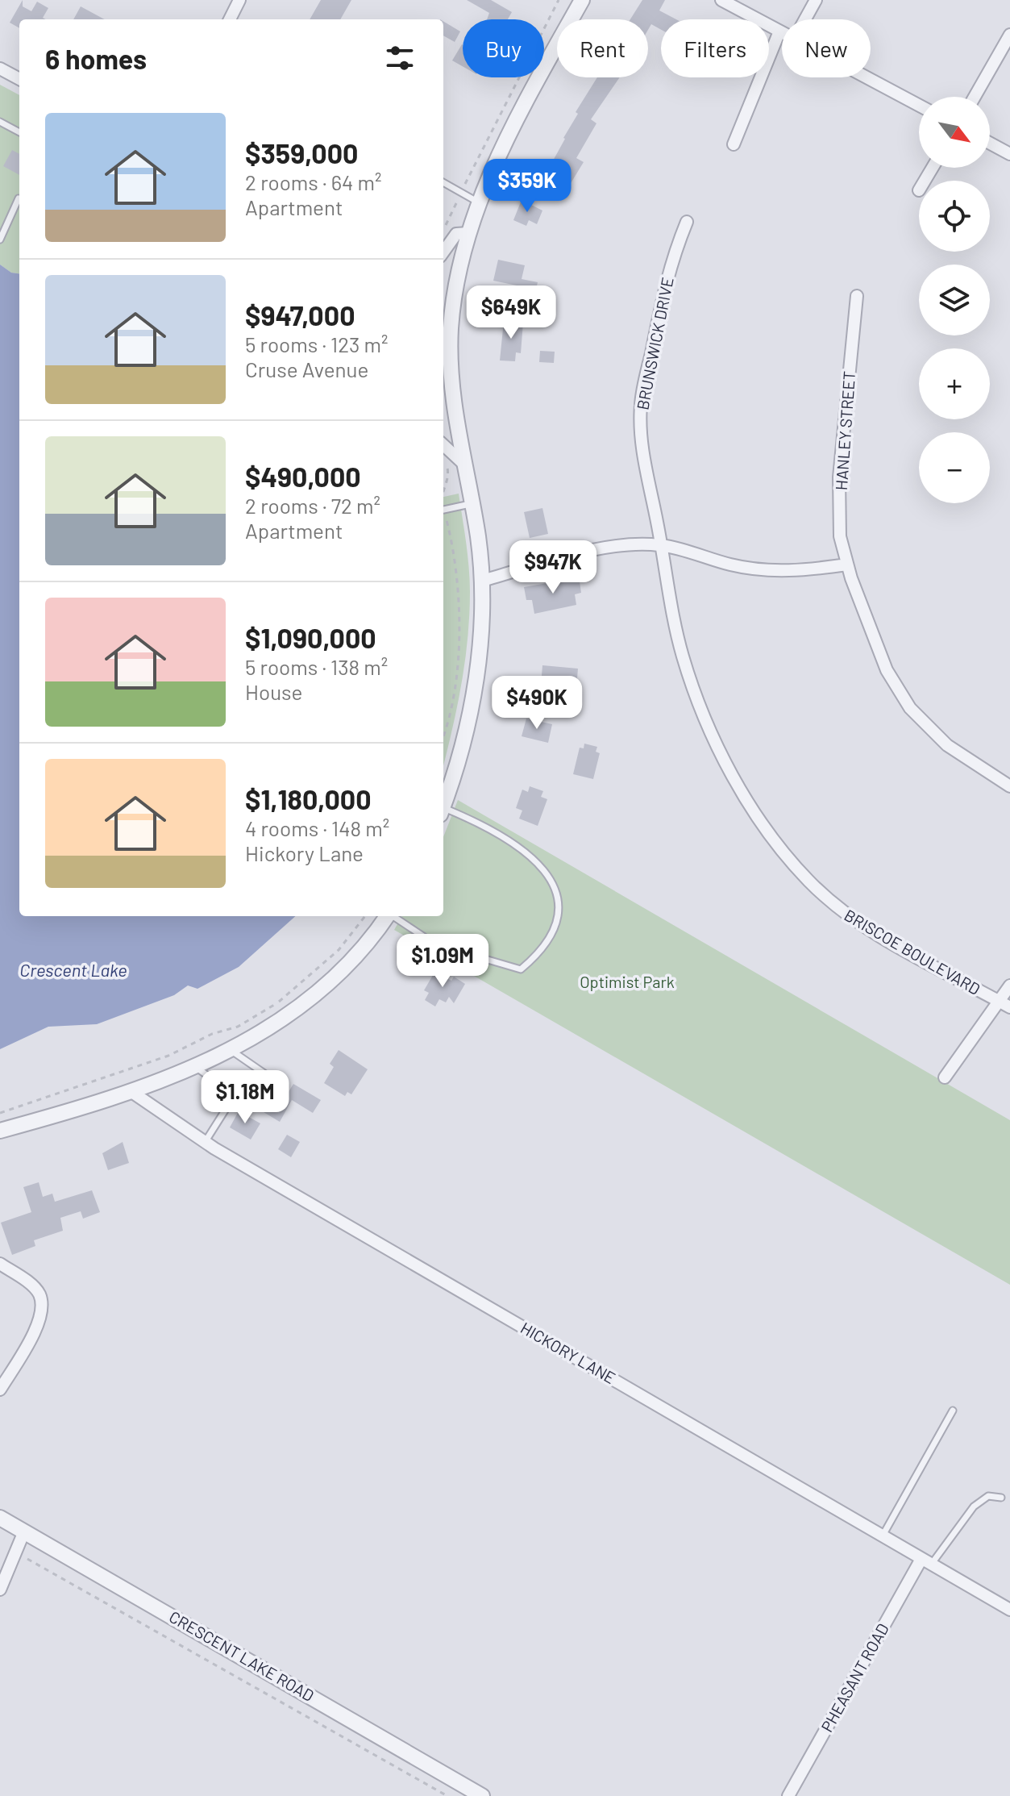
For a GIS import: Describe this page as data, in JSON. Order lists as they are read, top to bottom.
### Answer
{
  "streets": {
    "street": [
      "BRUNSWICK DRIVE",
      "HANLEY STREET",
      "BRISCOE BOULEVARD",
      "HICKORY LANE",
      "CRESCENT LAKE ROAD",
      "PHEASANT ROAD"
    ]
  },
  "crossings": [
    ["BRUNSWICK DRIVE", "BRISCOE BOULEVARD"],
    ["HICKORY LANE", "PHEASANT ROAD"]
  ],
  "water": ["Crescent Lake"],
  "parks": ["Optimist Park"],
  "north": "bottom right",
  "page": {
    "chip": [
      "Buy",
      "Rent",
      "Filters",
      "New"
    ],
    "heading": "6 homes",
    "map_buttons": ["+", "−"],
    "list": [
      {
        "name": "$359,000",
        "note": "2 rooms · 64 m² · Apartment"
      },
      {
        "name": "$947,000",
        "note": "5 rooms · 123 m² · Cruse Avenue"
      },
      {
        "name": "$490,000",
        "note": "2 rooms · 72 m² · Apartment"
      },
      {
        "name": "$1,090,000",
        "note": "5 rooms · 138 m² · House"
      },
      {
        "name": "$1,180,000",
        "note": "4 rooms · 148 m² · Hickory Lane"
      }
    ],
    "price": [
      "$359K",
      "$649K",
      "$947K",
      "$490K",
      "$1.09M",
      "$1.18M"
    ]
  }
}
